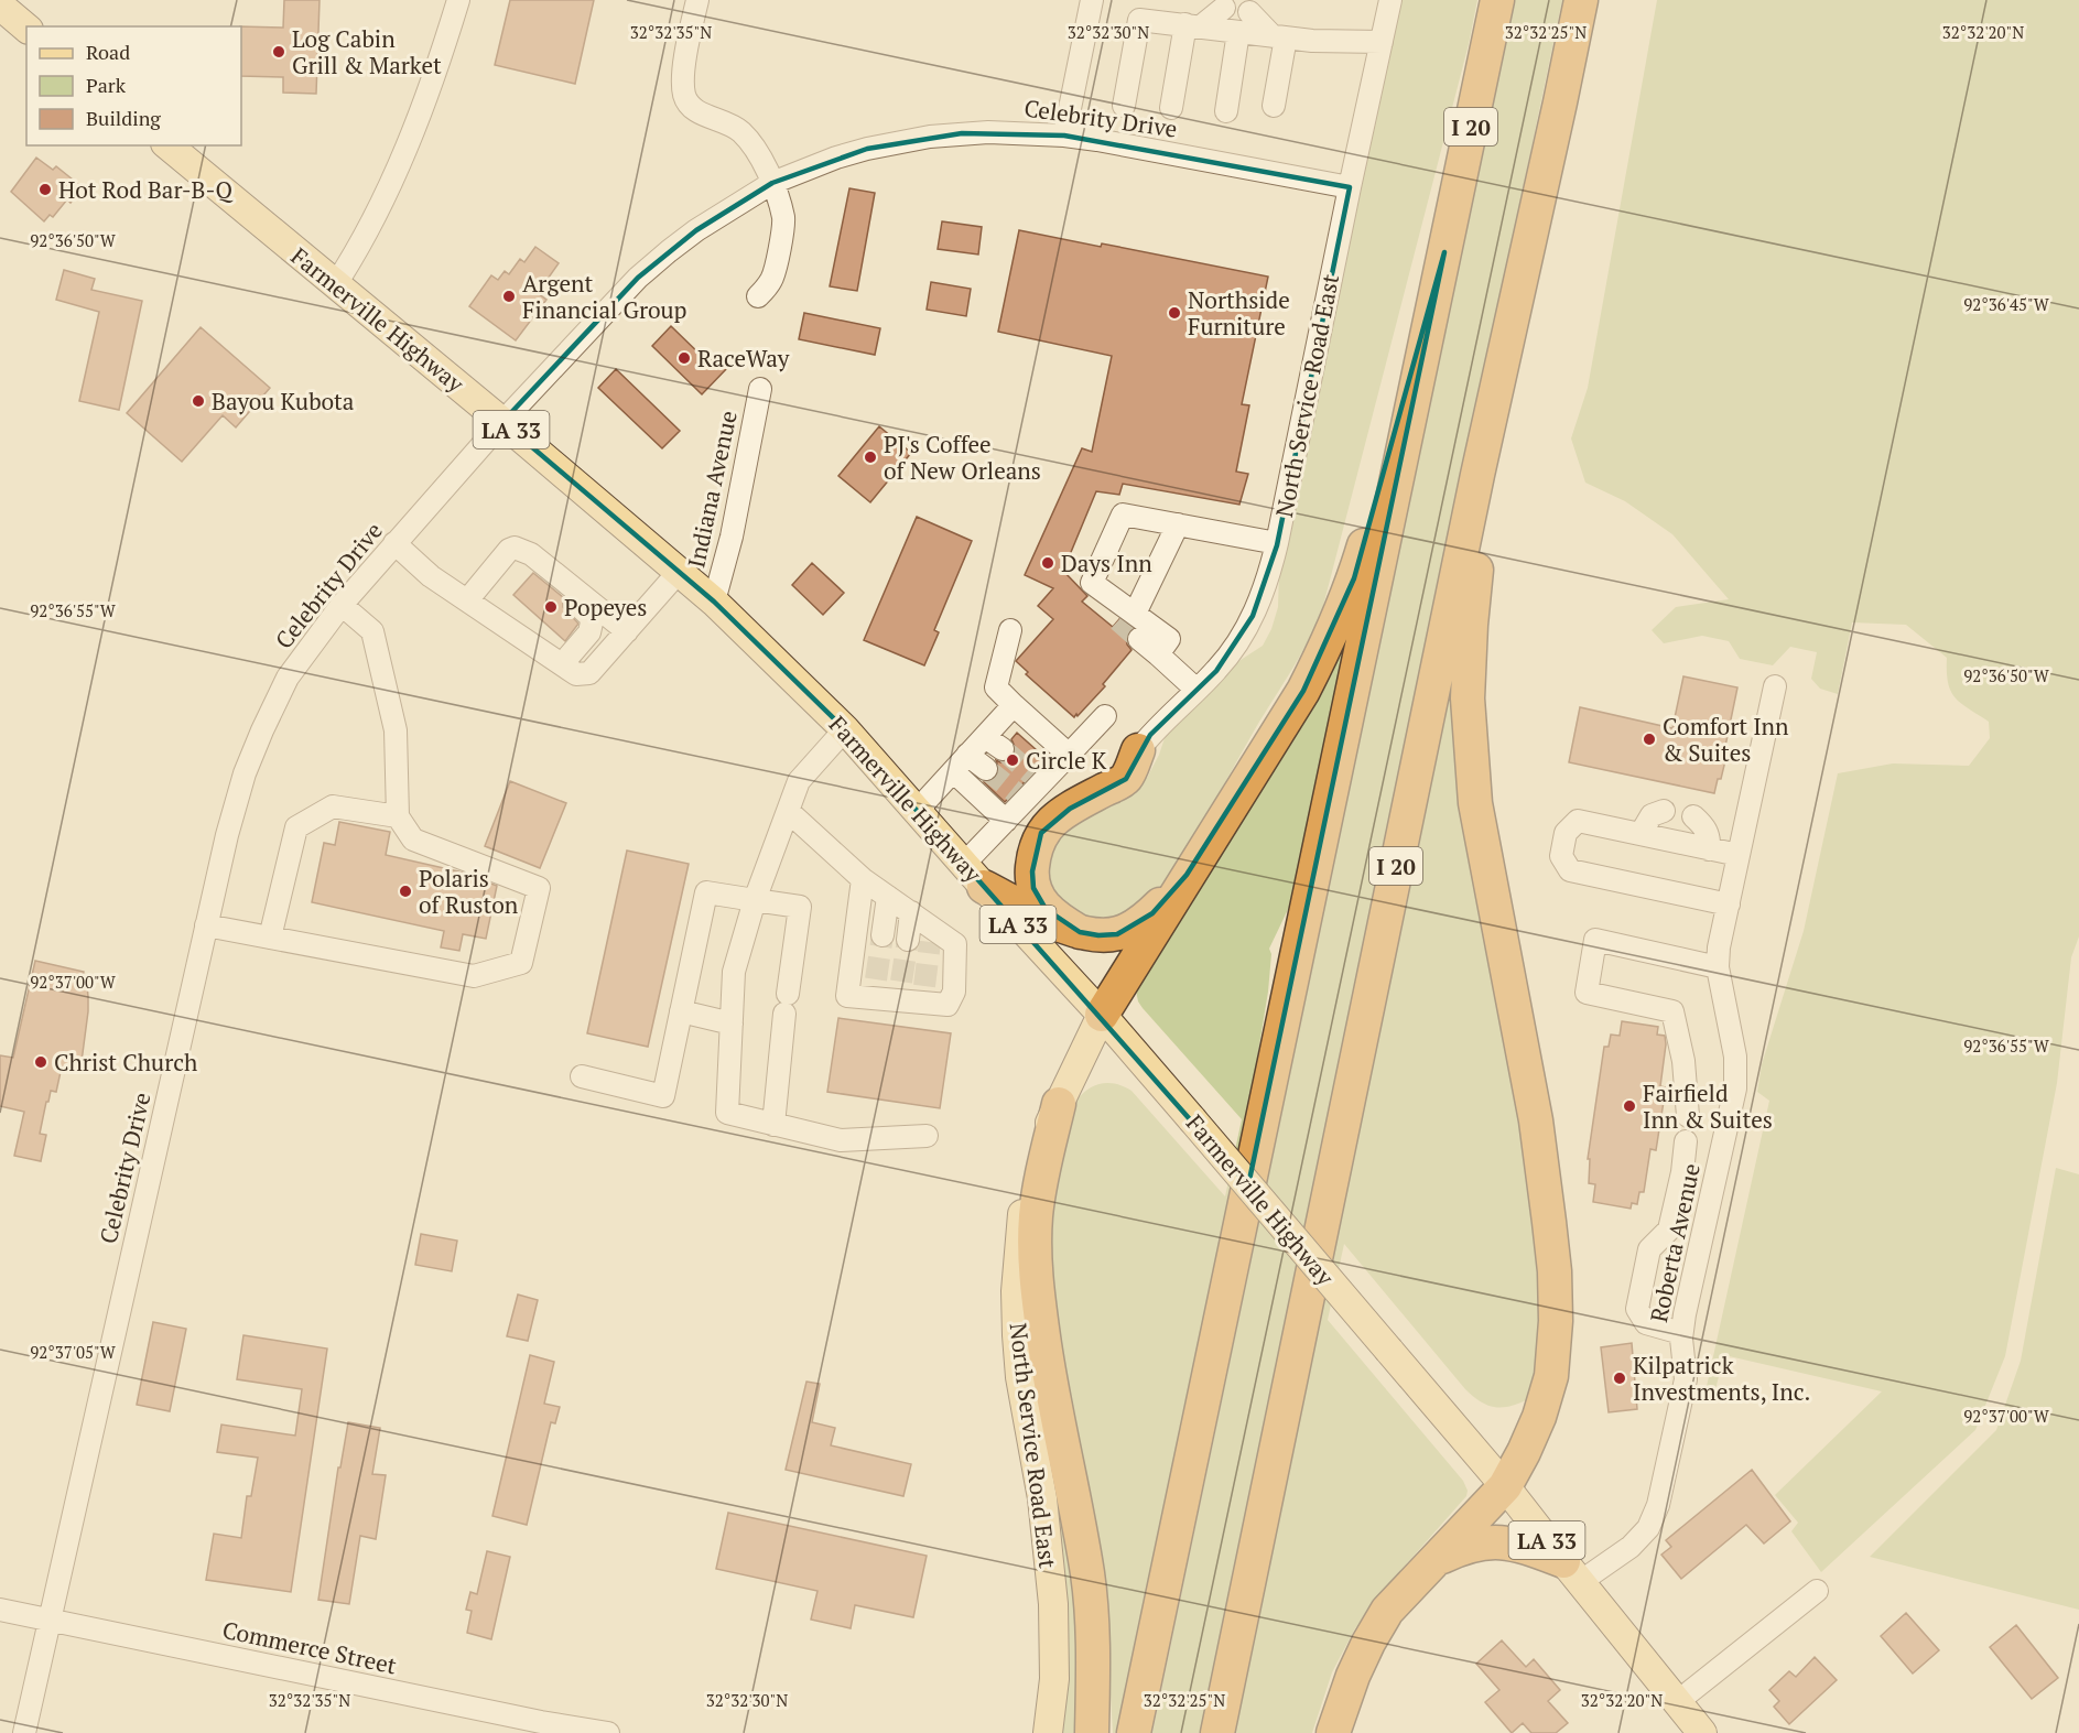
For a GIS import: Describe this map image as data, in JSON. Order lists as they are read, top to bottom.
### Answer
{
  "streets": {
    "highway": ["I 20"],
    "main road": ["Farmerville Highway", "North Service Road East", "LA 33"],
    "street": [
      "Celebrity Drive",
      "Indiana Avenue",
      "Roberta Avenue",
      "Commerce Street"
    ]
  },
  "crossings": [
    ["Celebrity Drive", "Farmerville Highway"],
    ["Celebrity Drive", "North Service Road East"],
    ["Celebrity Drive", "Commerce Street"],
    ["Farmerville Highway", "North Service Road East"],
    ["Farmerville Highway", "Indiana Avenue"],
    ["Farmerville Highway", "Roberta Avenue"]
  ],
  "places": [
    "Log Cabin Grill & Market",
    "Hot Rod Bar-B-Q",
    "Argent Financial Group",
    "Northside Furniture",
    "RaceWay",
    "Bayou Kubota",
    "PJ's Coffee of New Orleans",
    "Days Inn",
    "Popeyes",
    "Comfort Inn & Suites",
    "Circle K",
    "Polaris of Ruston",
    "Christ Church",
    "Fairfield Inn & Suites",
    "Kilpatrick Investments, Inc."
  ],
  "legend": ["Road", "Park", "Building"],
  "coordinates": [
    "32°32'35\"N",
    "32°32'30\"N",
    "32°32'25\"N",
    "32°32'20\"N",
    "92°36'50\"W",
    "92°36'45\"W",
    "92°36'55\"W",
    "92°37'00\"W",
    "92°37'05\"W"
  ]
}
